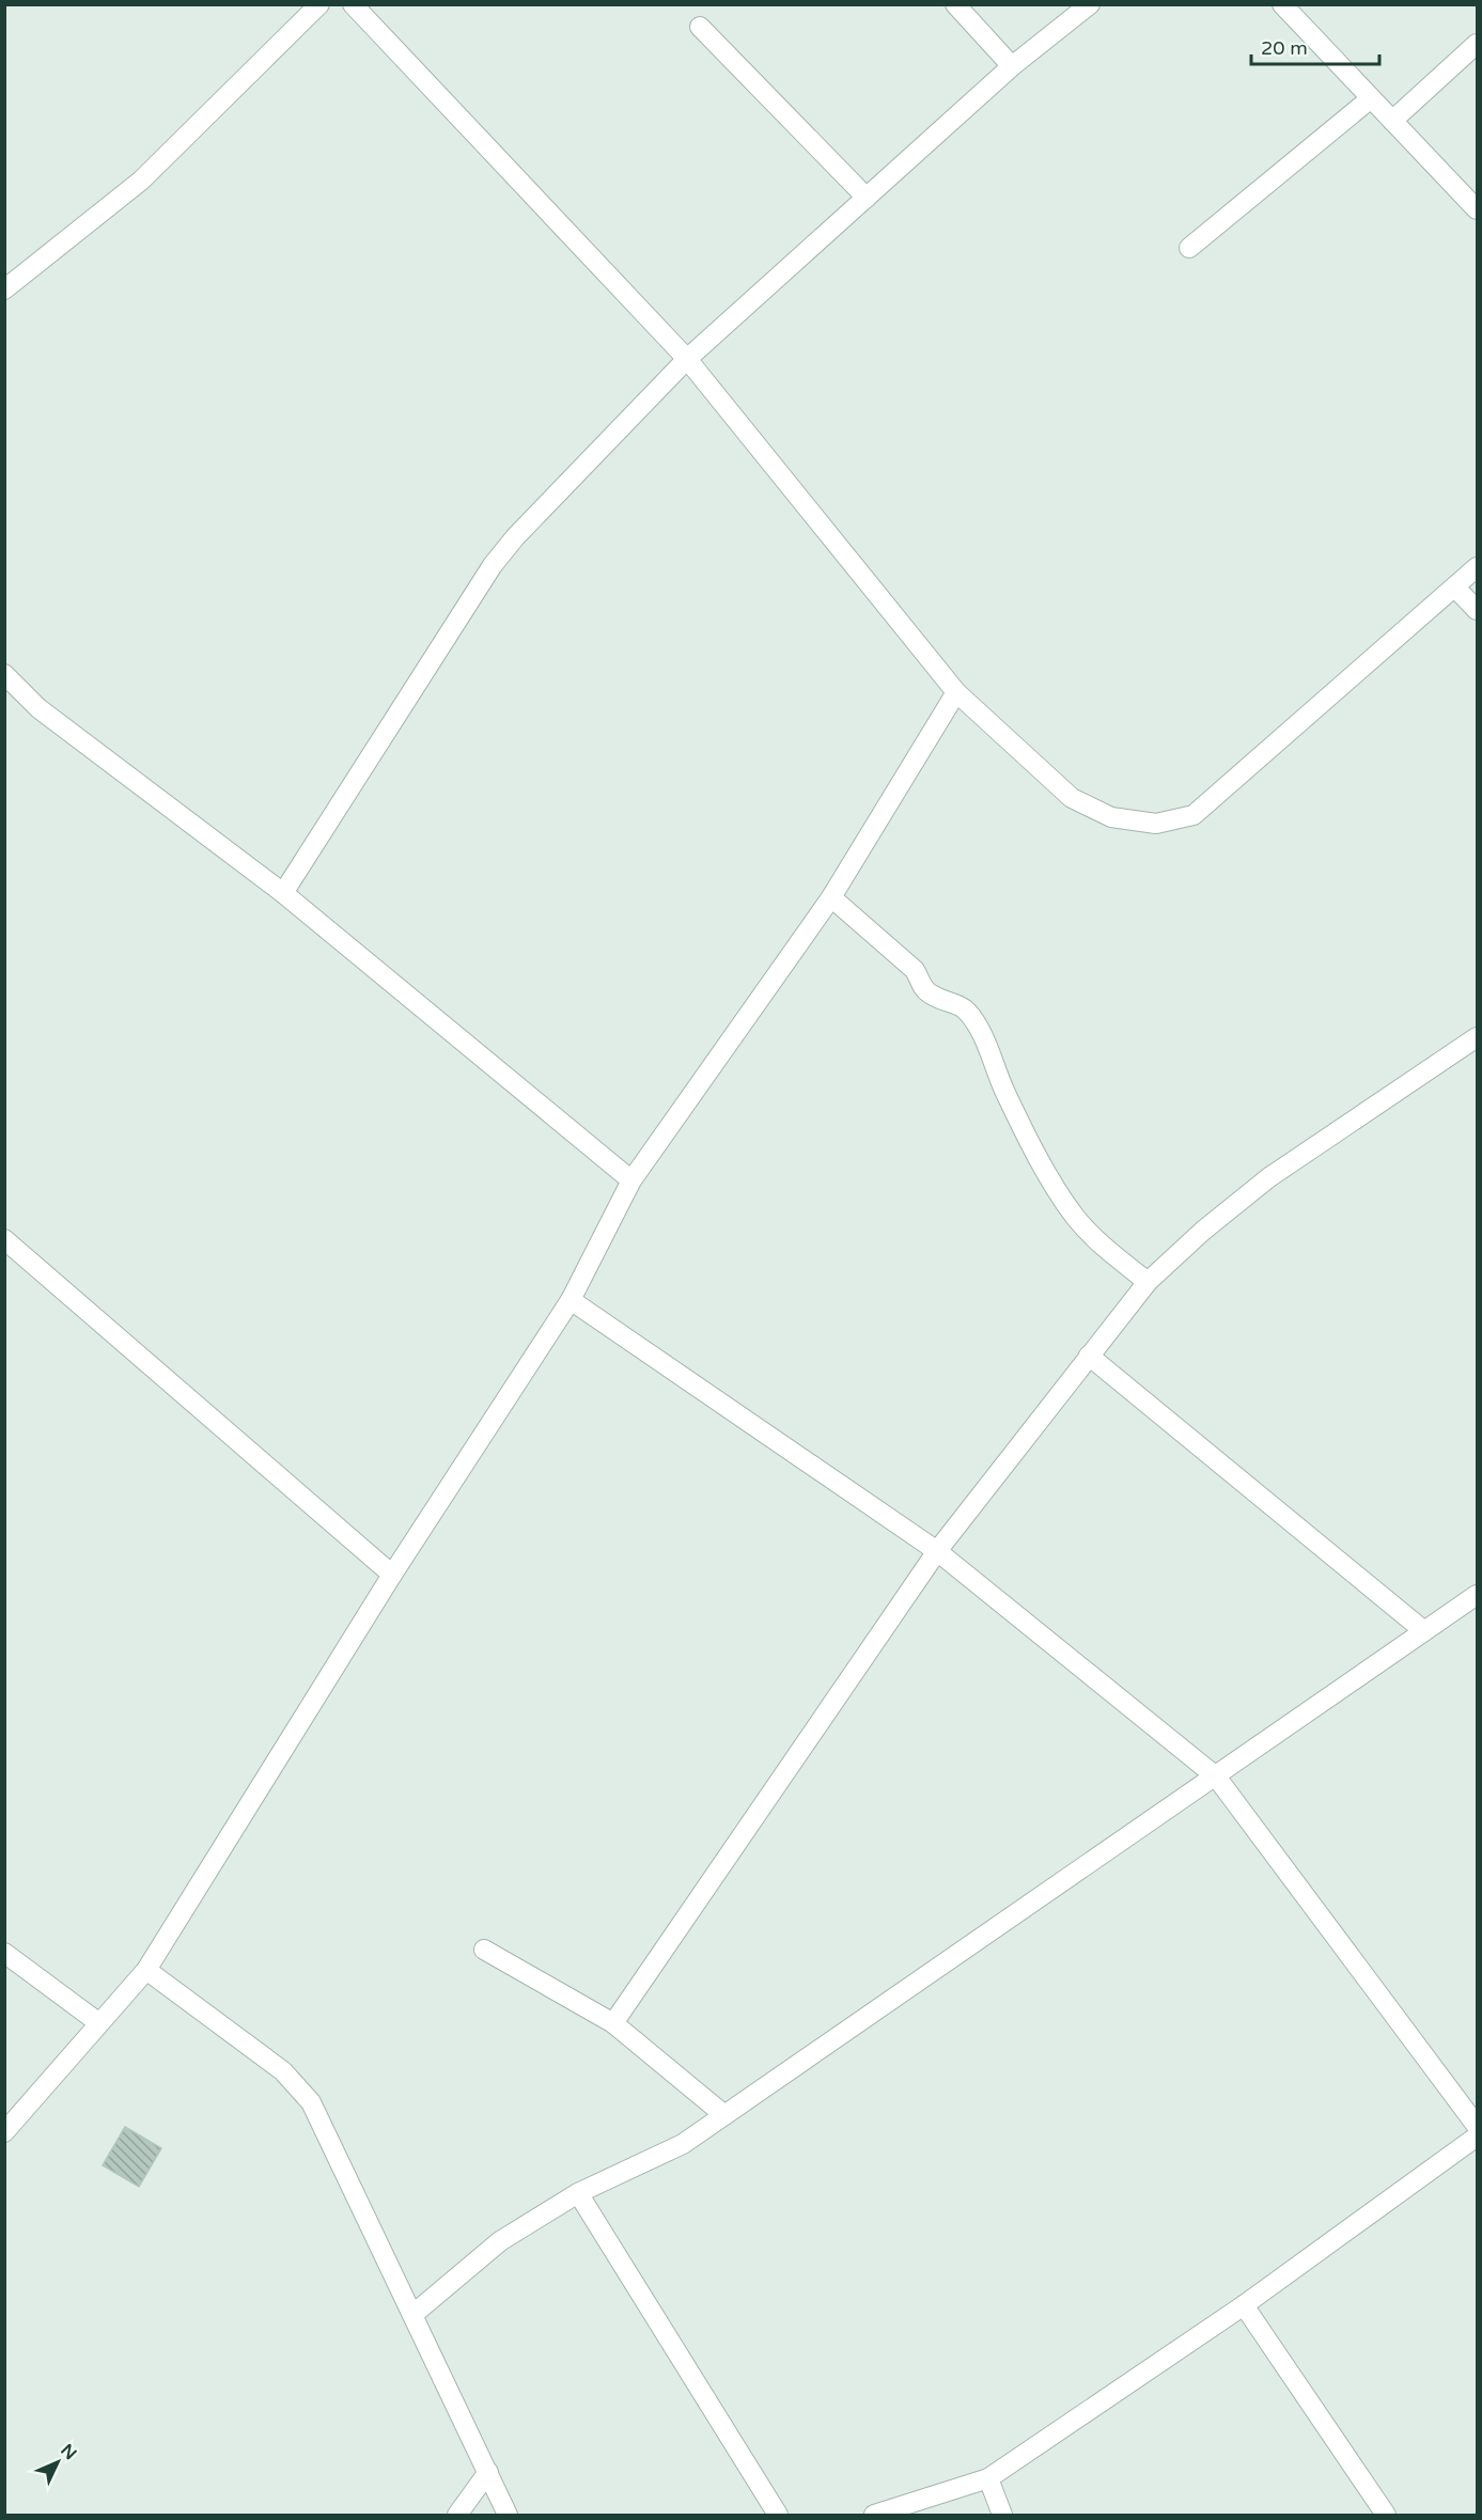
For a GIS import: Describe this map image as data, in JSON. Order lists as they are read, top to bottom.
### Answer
{
  "scale_bar": "20 m",
  "north": "top right"
}
